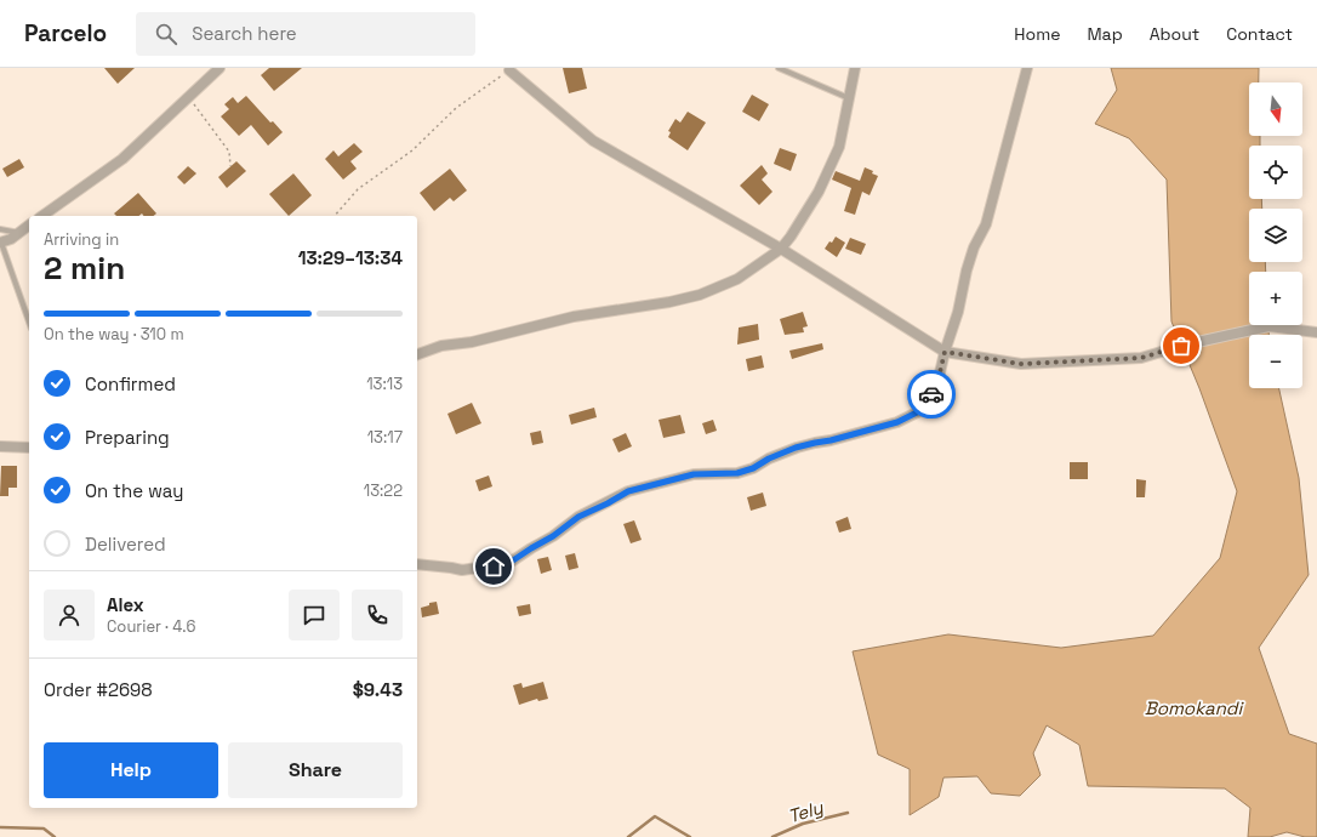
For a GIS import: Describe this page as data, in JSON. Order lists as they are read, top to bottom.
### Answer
{
  "water": ["Bomokandi", "Tely"],
  "north": "bottom",
  "page": {
    "header": "Parcelo",
    "search": "Search here",
    "nav": [
      "Home",
      "Map",
      "About",
      "Contact"
    ],
    "map_buttons": ["+", "−"],
    "heading": ["2 min", "Arriving in", "13:29–13:34"],
    "panel": [
      "Alex",
      "Courier · 4.6",
      "Order #2698",
      "$9.43"
    ],
    "bar": "On the way · 310 m",
    "list": [
      ["Confirmed", "13:13"],
      ["Preparing", "13:17"],
      ["On the way", "13:22"],
      "Delivered"
    ],
    "buttons": ["Help", "Share"]
  }
}
